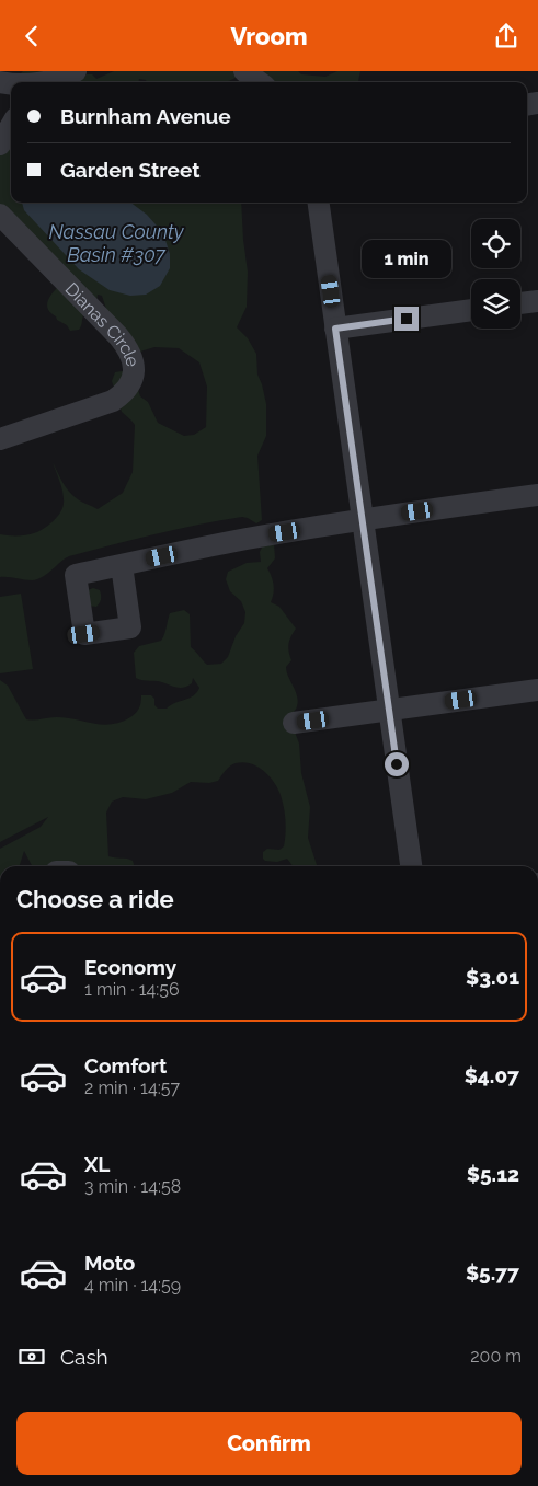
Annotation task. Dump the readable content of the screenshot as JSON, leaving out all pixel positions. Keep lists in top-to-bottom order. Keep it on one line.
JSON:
{"streets":{"street":["Dianas Circle"]},"water":["Nassau County Basin #307"],"page":{"header":"Vroom","banner":["Burnham Avenue","Garden Street"],"bubble":"1 min","heading":"Choose a ride","list":[{"name":"Economy","note":"1 min · 14:56","value":"$3.01"},{"name":"Comfort","note":"2 min · 14:57","value":"$4.07"},{"name":"XL","note":"3 min · 14:58","value":"$5.12"},{"name":"Moto","note":"4 min · 14:59","value":"$5.77"}],"pay":["Cash","200 m"],"buttons":"Confirm"}}
